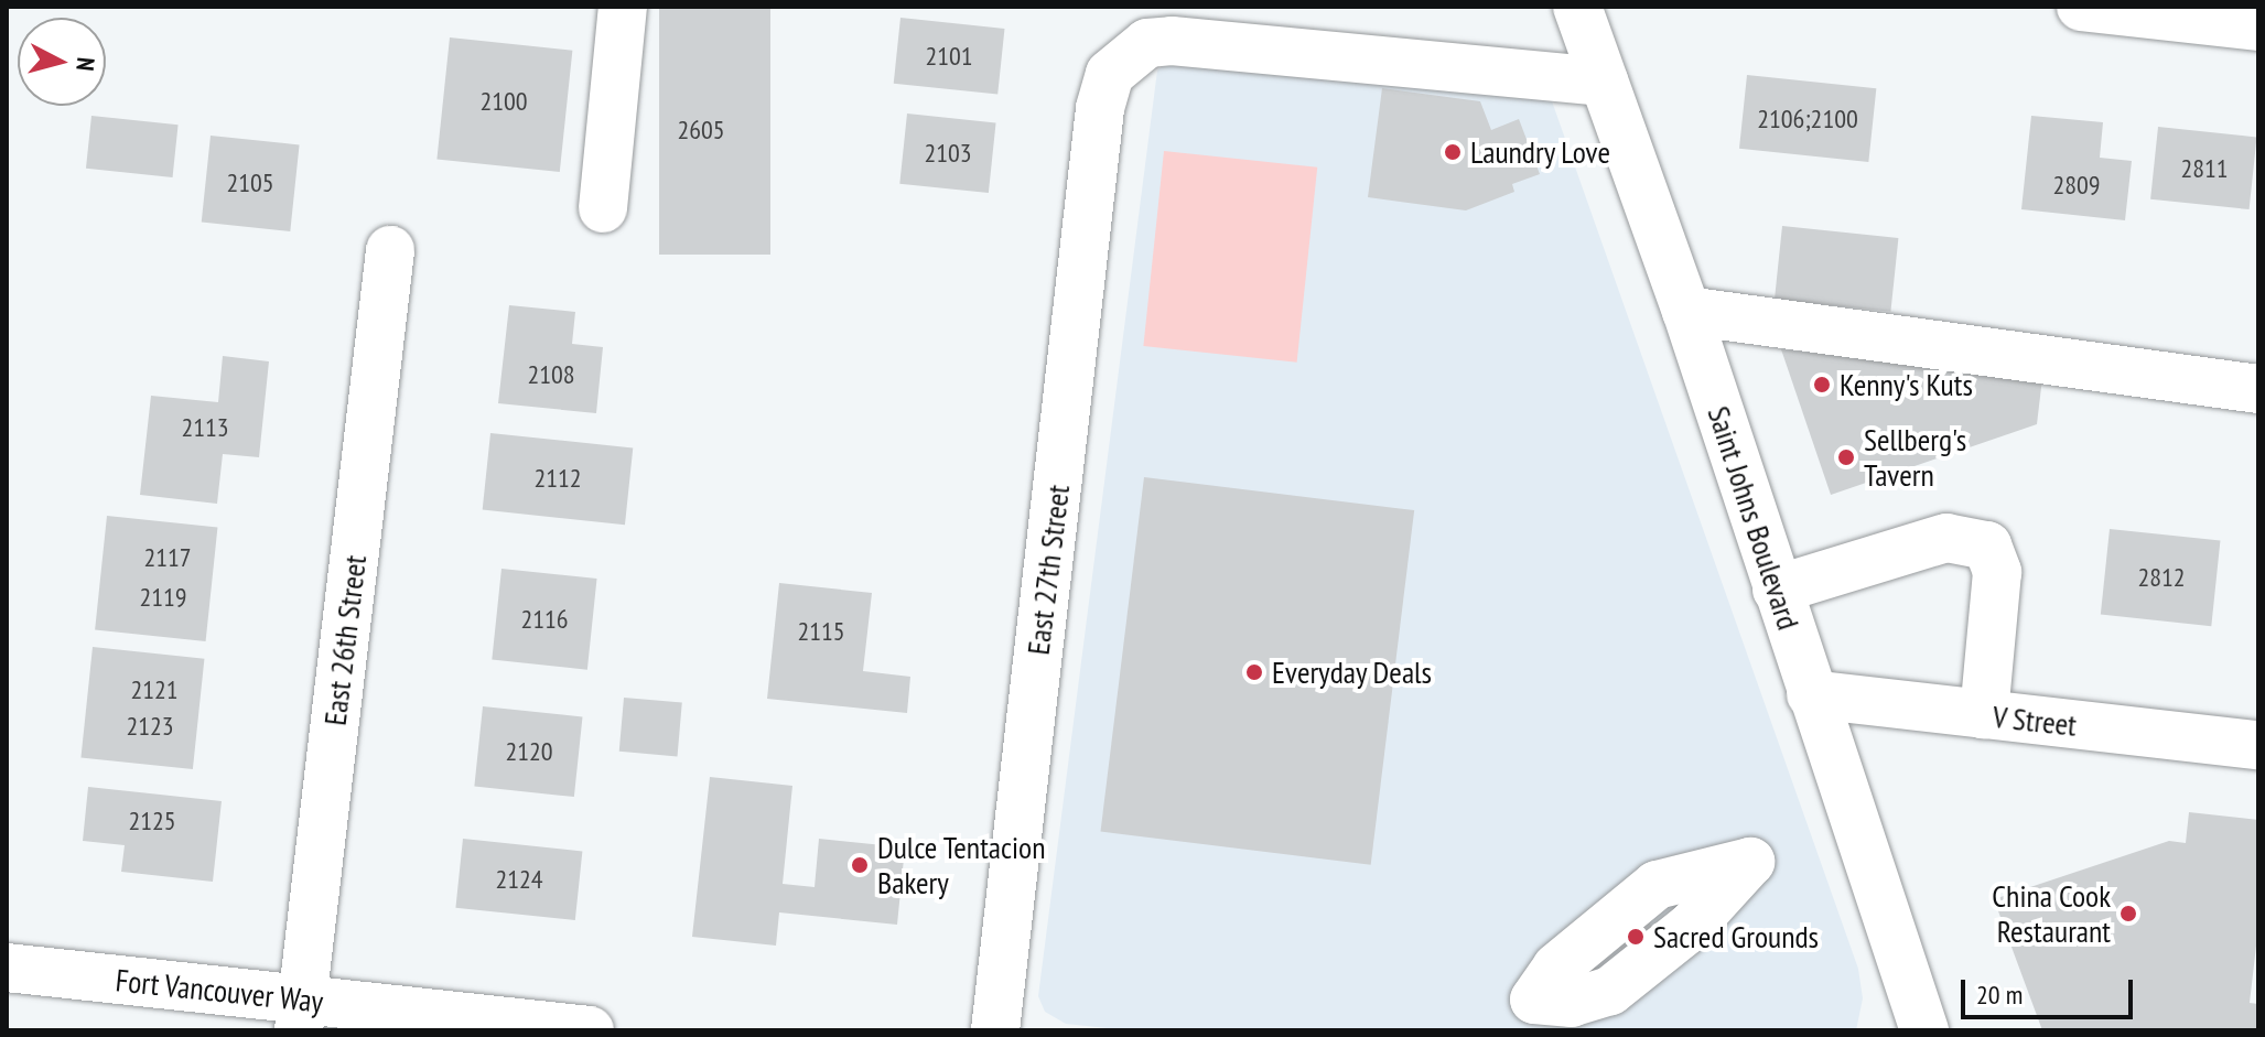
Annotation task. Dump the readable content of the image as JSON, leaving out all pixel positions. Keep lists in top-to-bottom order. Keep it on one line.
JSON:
{"streets":{"street":["Saint Johns Boulevard","East 27th Street","East 26th Street","V Street","Fort Vancouver Way"]},"crossings":[["Saint Johns Boulevard","East 27th Street"],["Saint Johns Boulevard","V Street"],["East 26th Street","Fort Vancouver Way"]],"places":["Laundry Love","Kenny's Kuts","Sellberg's Tavern","Everyday Deals","Dulce Tentacion Bakery","China Cook Restaurant","Sacred Grounds"],"house_numbers":["2101","2100","2106;2100","2605","2103","2811","2105","2809","2108","2113","2112","2117","2812","2119","2116","2115","2121","2123","2120","2125","2124"],"scale_bar":"20 m","north":"right"}
